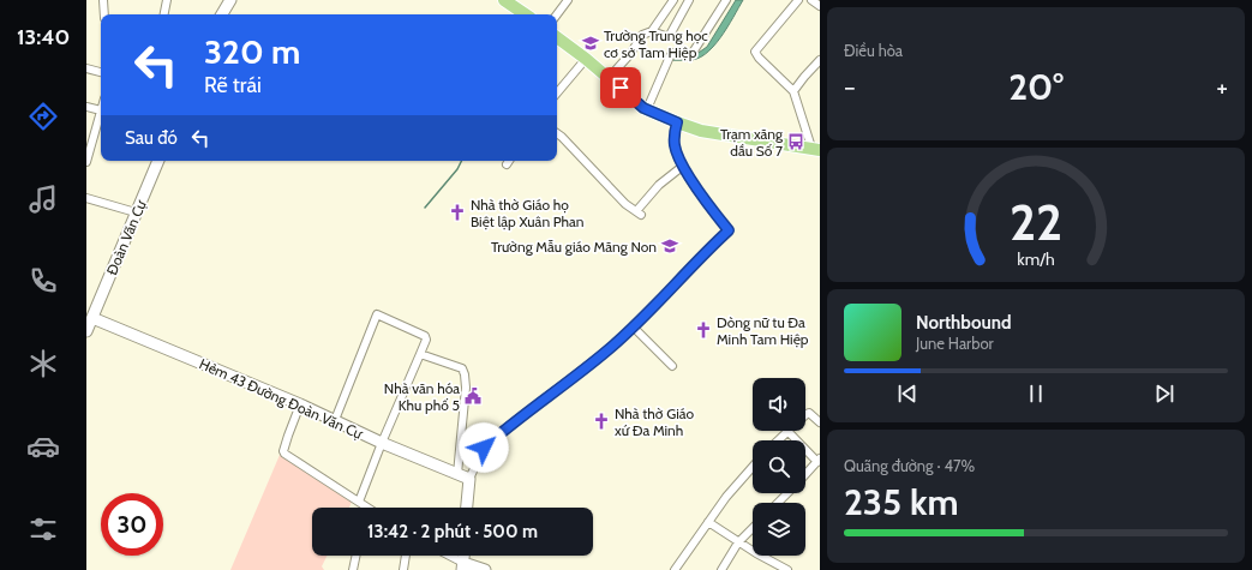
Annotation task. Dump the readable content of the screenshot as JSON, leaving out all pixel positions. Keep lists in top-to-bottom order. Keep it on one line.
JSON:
{"streets":{"street":["Đoàn Văn Cự","Hẻm 43 Đường Đoàn Văn Cự"]},"crossings":[["Đoàn Văn Cự","Hẻm 43 Đường Đoàn Văn Cự"]],"places":{"school or university":["Trường Trung học cơ sở Tam Hiệp","Trường Mẫu giáo Măng Non"],"bus stop":["Trạm xăng dầu Số 7"],"church":["Nhà thờ Giáo họ Biệt lập Xuân Phan","Dòng nữ tu Đa Minh Tam Hiệp","Nhà thờ Giáo xứ Đa Minh"],"public building":["Nhà văn hóa Khu phố 5"]},"page":{"tabs":"13:40","tile":["Điều hòa",["Quãng đường · 47%","235 km"]],"turn":["320 m","Rẽ trái"],"heat":["−","20°","+"],"then":"Sau đó","song":["Northbound","June Harbor"],"limit":"30","trip":"13:42 · 2 phút · 500 m","gauge":["22","km/h"]}}
